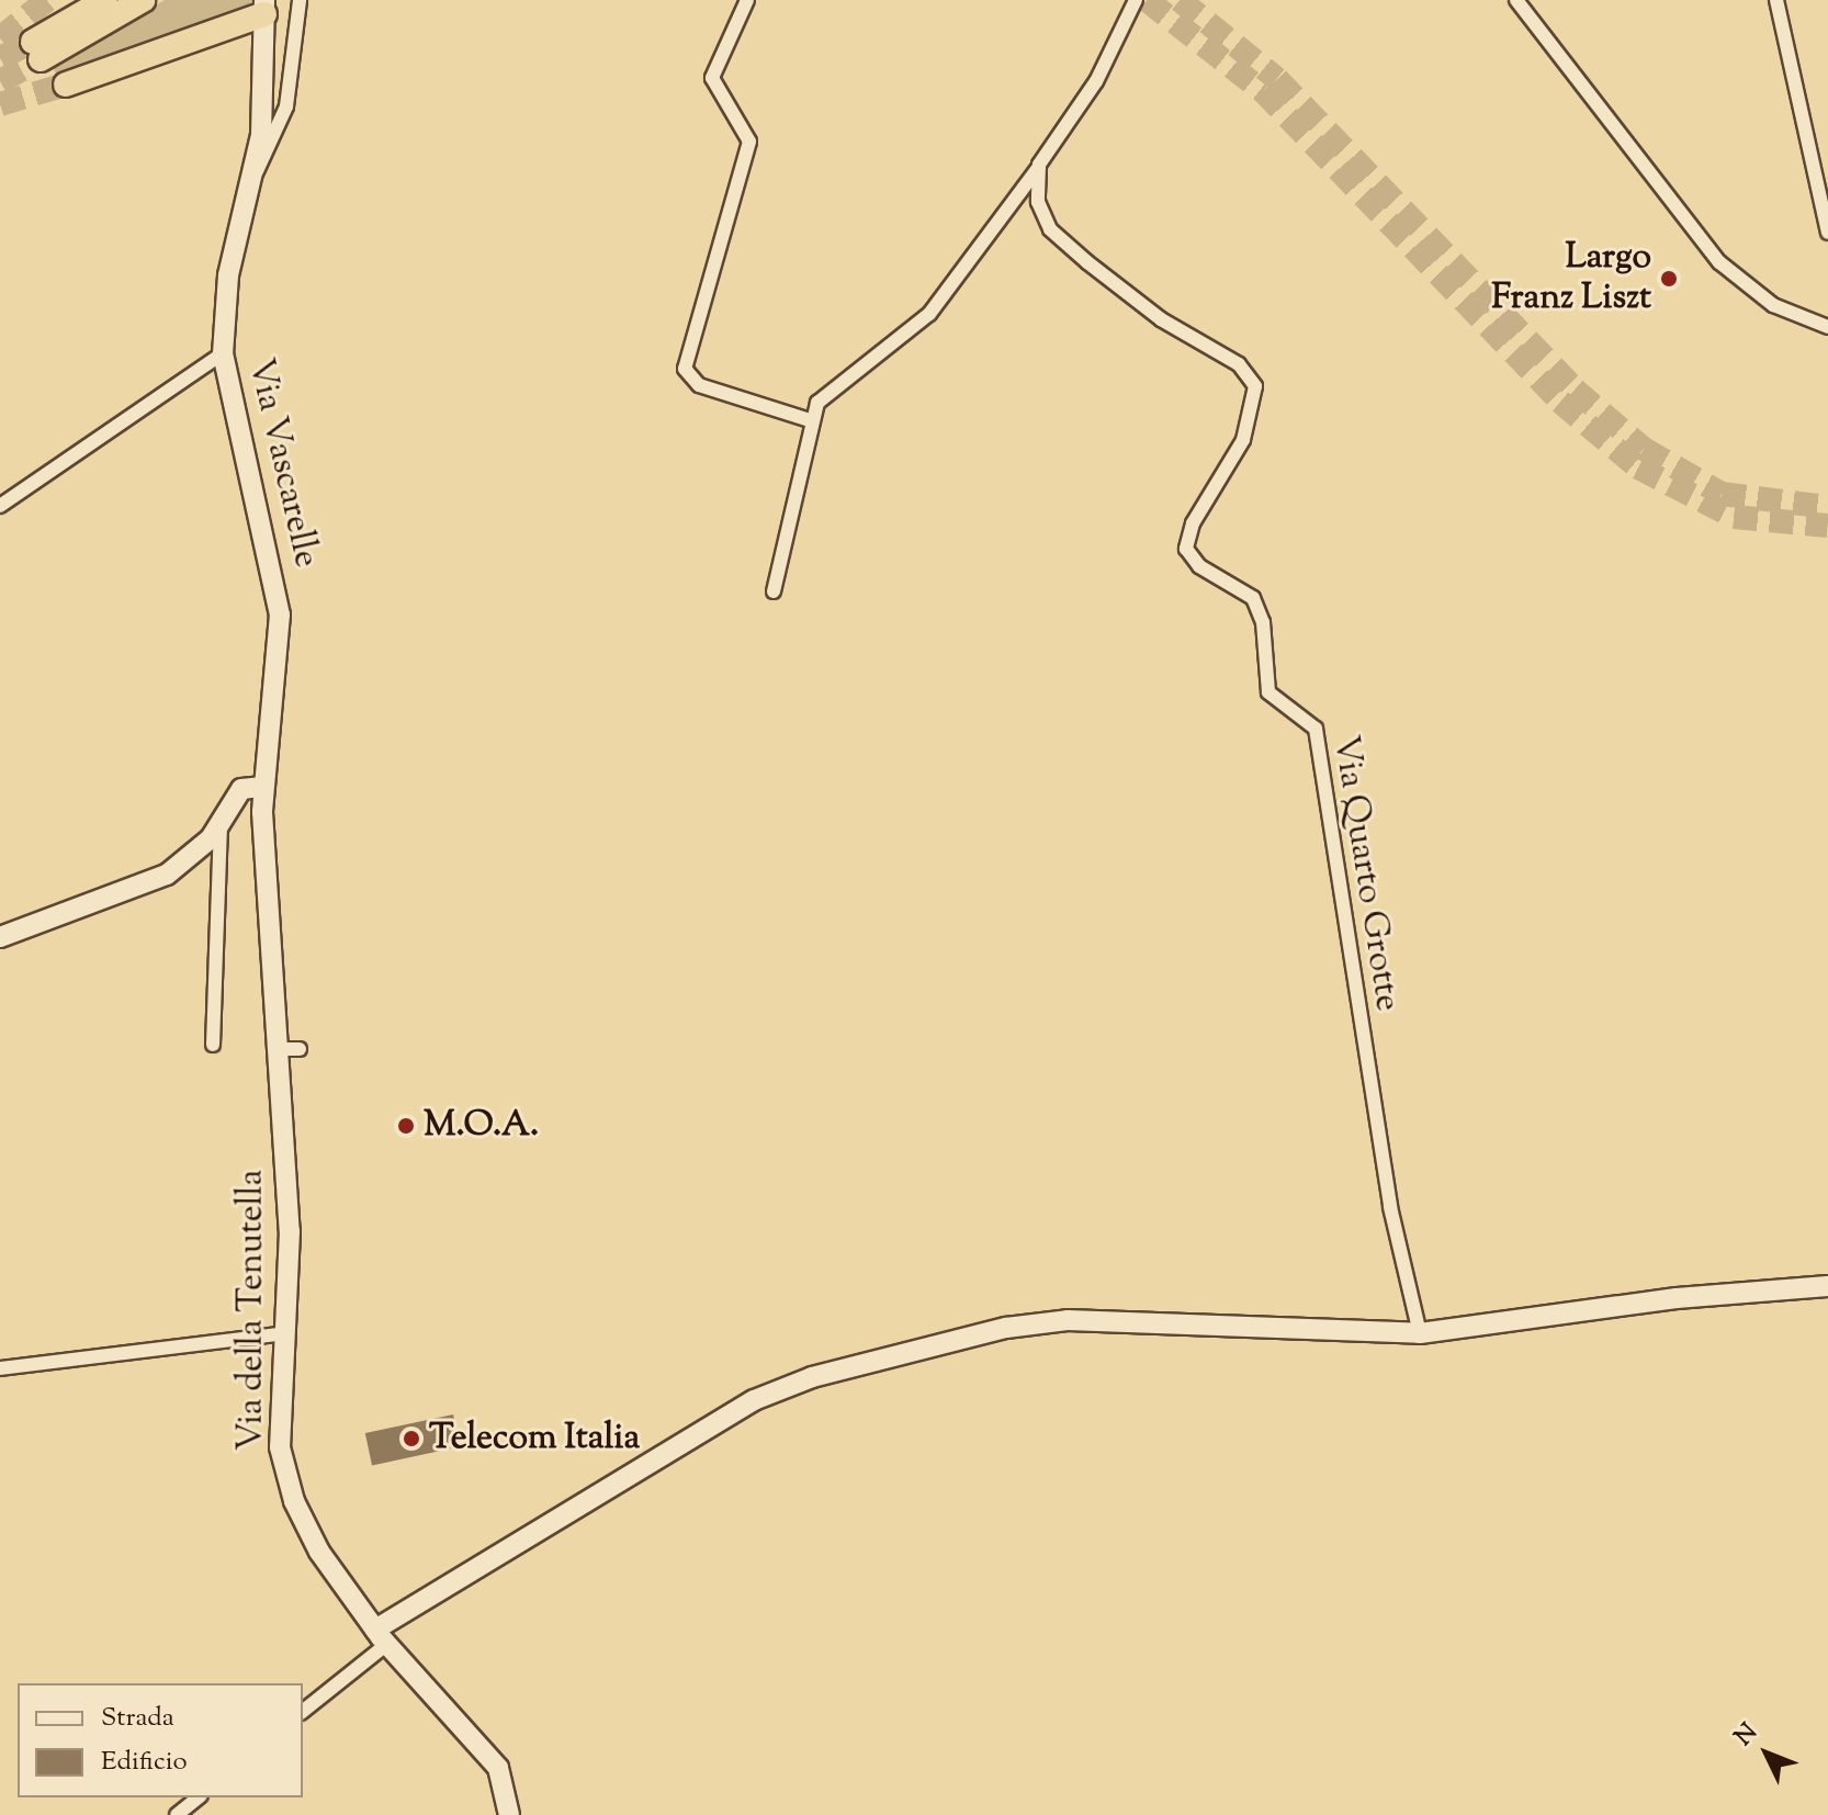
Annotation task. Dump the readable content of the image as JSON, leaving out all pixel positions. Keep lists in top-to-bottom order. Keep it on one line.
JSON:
{"streets":{"street":["Via Vascarelle","Via Quarto Grotte","Via della Tenutella"]},"crossings":[["Via Vascarelle","Via della Tenutella"]],"places":["Largo Franz Liszt","M.O.A.","Telecom Italia"],"legend":["Strada","Edificio"],"north":"top left"}
